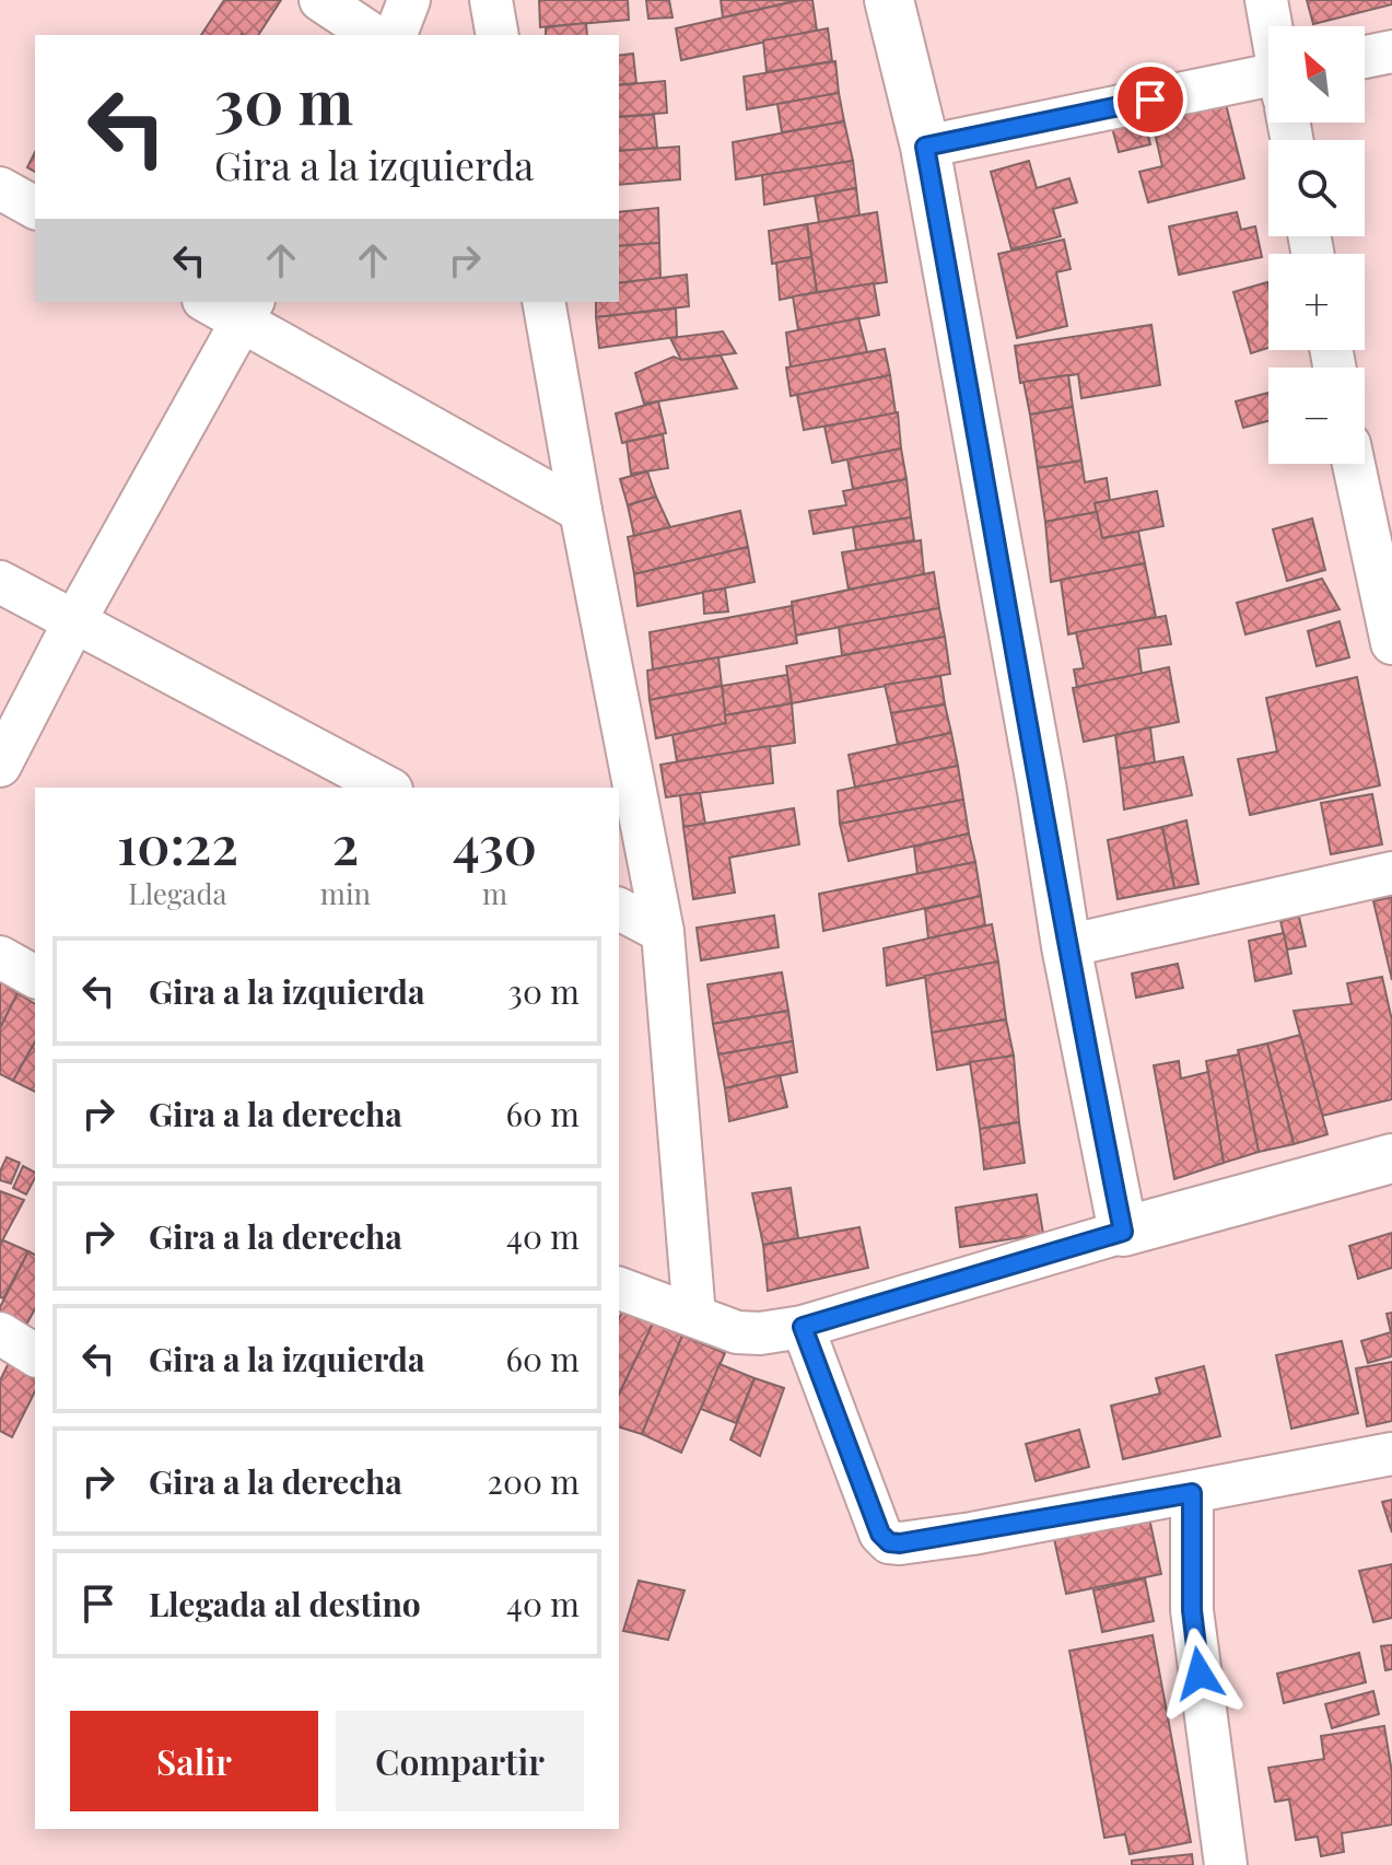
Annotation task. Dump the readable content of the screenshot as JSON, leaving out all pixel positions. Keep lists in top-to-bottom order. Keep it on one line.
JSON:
{"north":"top left","page":{"map_buttons":["+","−"],"turn":["30 m","Gira a la izquierda"],"eta":["10:22","Llegada","2","min","430","m"],"list":[{"name":"Gira a la izquierda","value":"30 m"},{"name":"Gira a la derecha","value":"60 m"},{"name":"Gira a la derecha","value":"40 m"},{"name":"Gira a la izquierda","value":"60 m"},{"name":"Gira a la derecha","value":"200 m"},{"name":"Llegada al destino","value":"40 m"}],"buttons":["Salir","Compartir"]}}
